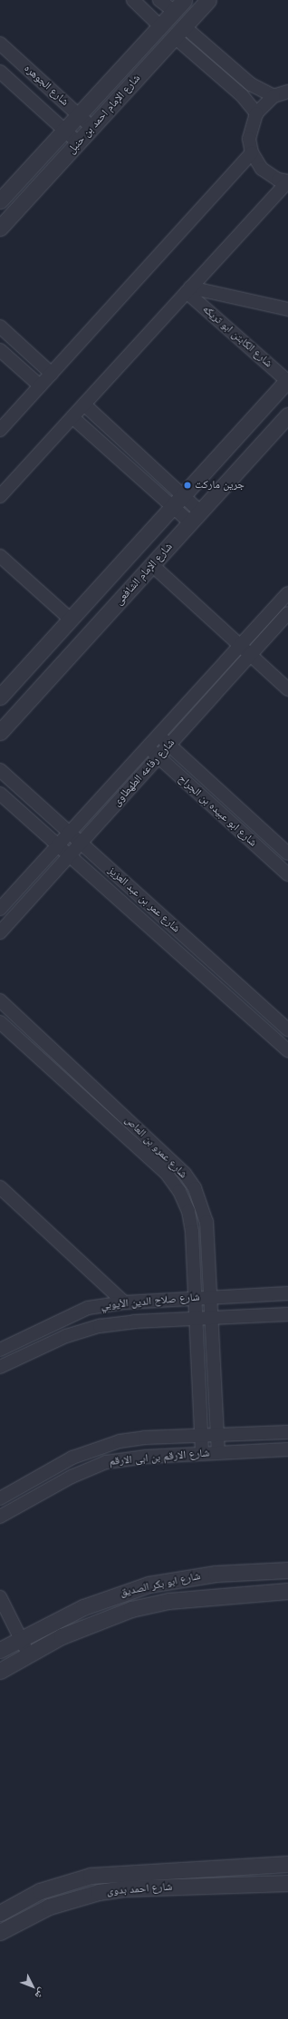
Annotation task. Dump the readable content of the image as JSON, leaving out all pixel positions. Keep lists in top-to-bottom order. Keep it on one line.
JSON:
{"streets":{"street":["شارع الجوهره","شارع الإمام احمد بن حنبل","شارع الكابتن ابو تريكه","شارع الإمام الشافعى","شارع رفاعه الطهطاوى","شارع ابو عبيده بن الجراح","شارع عمر بن عبد العزيز","شارع عمرو بن العاص","شارع صلاح الدين الأيوبي","شارع الارقم بن ابى الارقم","شارع ابو بكر الصديق","شارع احمد بدوى"]},"crossings":[["شارع الجوهره","شارع الإمام احمد بن حنبل"],["شارع رفاعه الطهطاوى","شارع ابو عبيده بن الجراح"],["شارع رفاعه الطهطاوى","شارع عمر بن عبد العزيز"],["شارع عمرو بن العاص","شارع صلاح الدين الأيوبي"],["شارع عمرو بن العاص","شارع الارقم بن ابى الارقم"]],"places":["جرين ماركت"],"north":"bottom right"}
